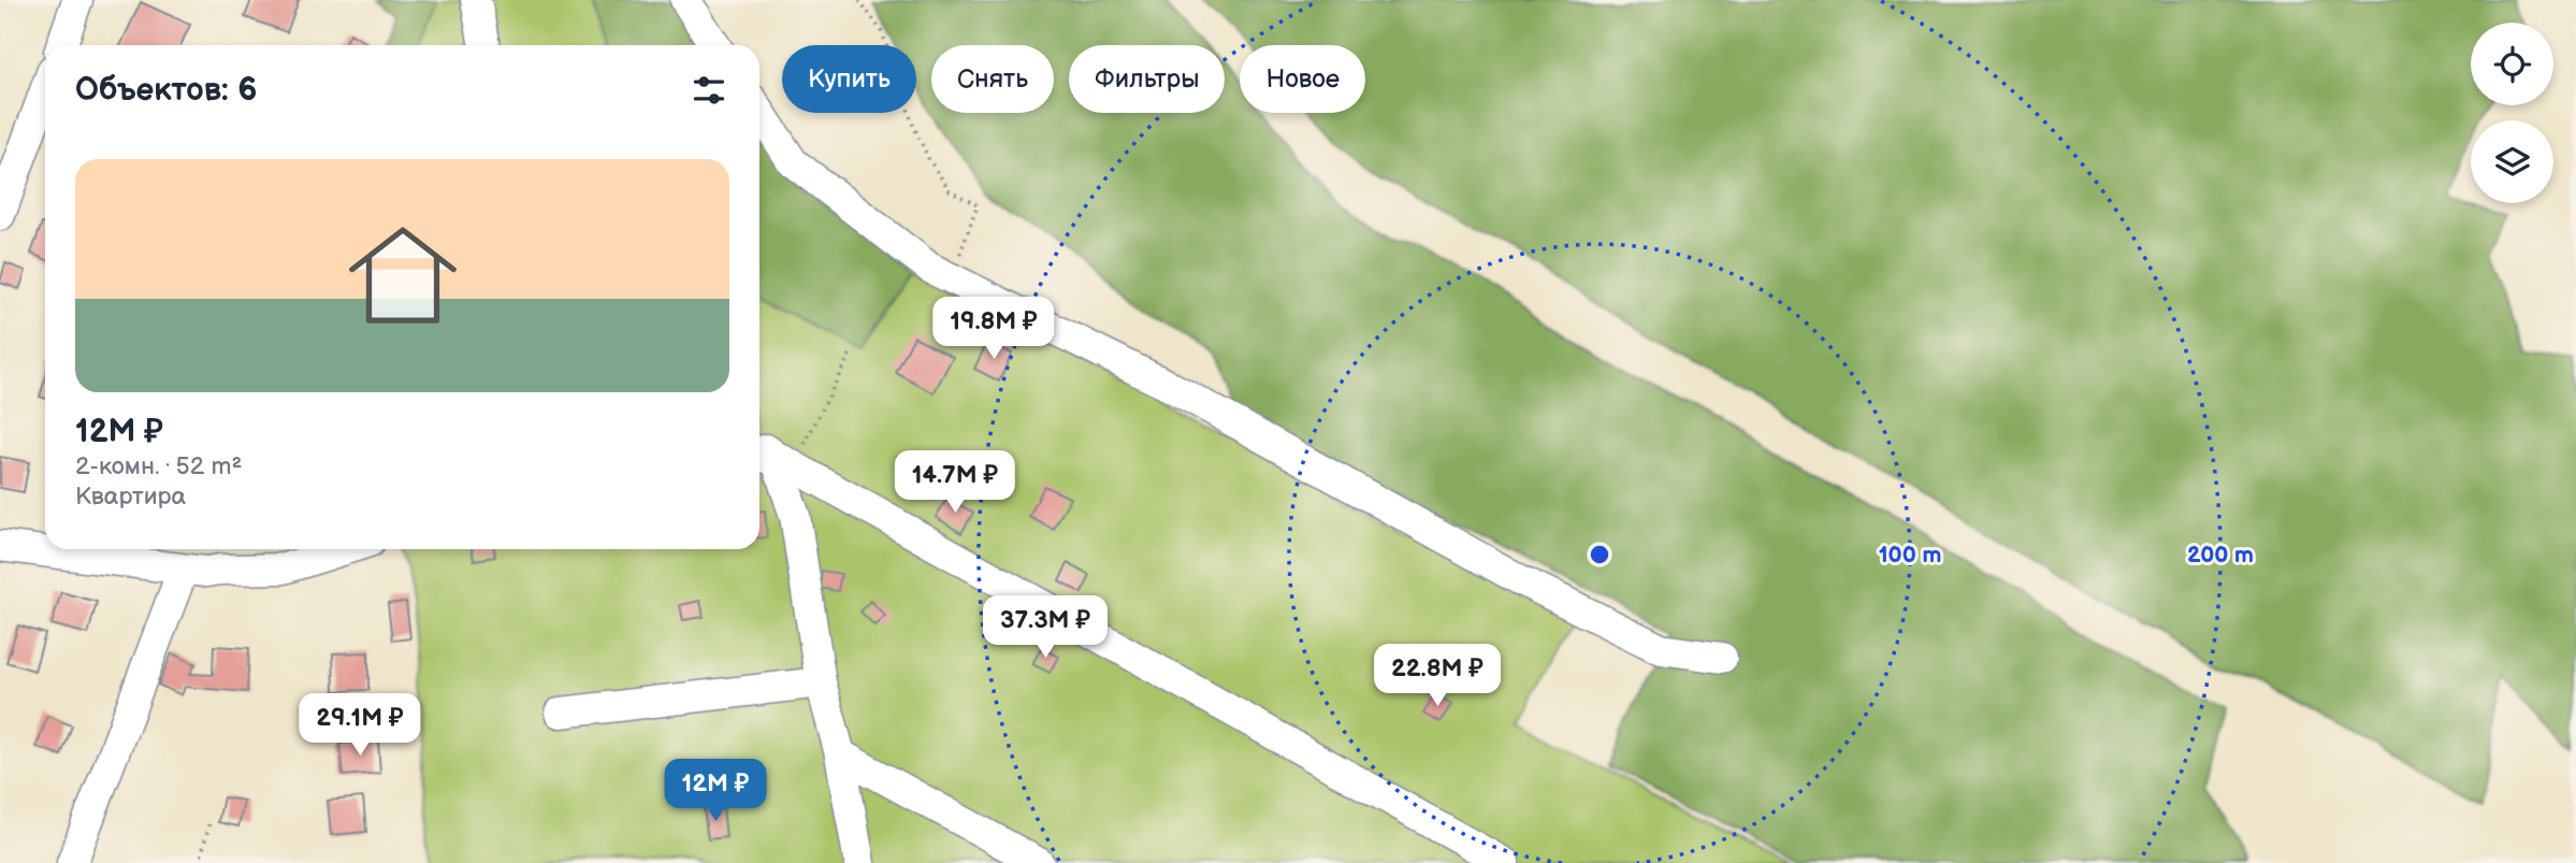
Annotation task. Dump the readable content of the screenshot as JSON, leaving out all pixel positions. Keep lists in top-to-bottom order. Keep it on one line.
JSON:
{"page":{"chip":["Купить","Снять","Фильтры","Новое"],"heading":"Объектов: 6","list":[{"name":"12M ₽","note":"2-комн. · 52 m² · Квартира"}],"price":["19.8M ₽","14.7M ₽","37.3M ₽","22.8M ₽","29.1M ₽","12M ₽"]},"rings":["100 m","200 m"]}
